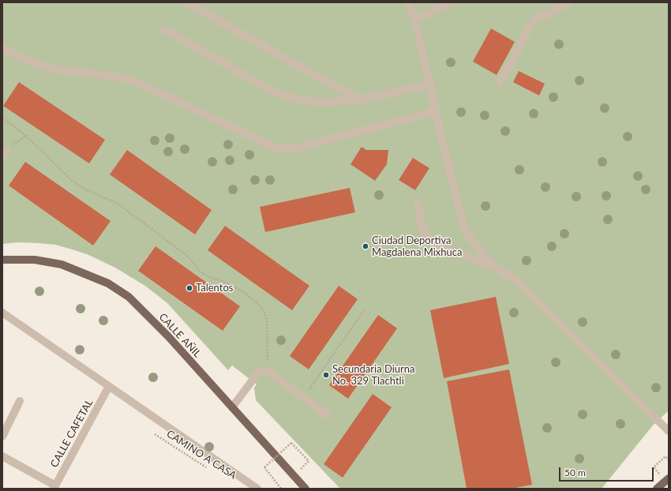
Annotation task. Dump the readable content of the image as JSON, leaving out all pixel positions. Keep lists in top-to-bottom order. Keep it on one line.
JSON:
{"streets":{"main road":["CALLE AÑIL"],"street":["CALLE CAFETAL"],"path":["CAMINO A CASA"]},"places":["Ciudad Deportiva Magdalena Mixhuca","Talentos","Secundaria Diurna No. 329 Tlachtli"],"scale_bar":"50 m"}
